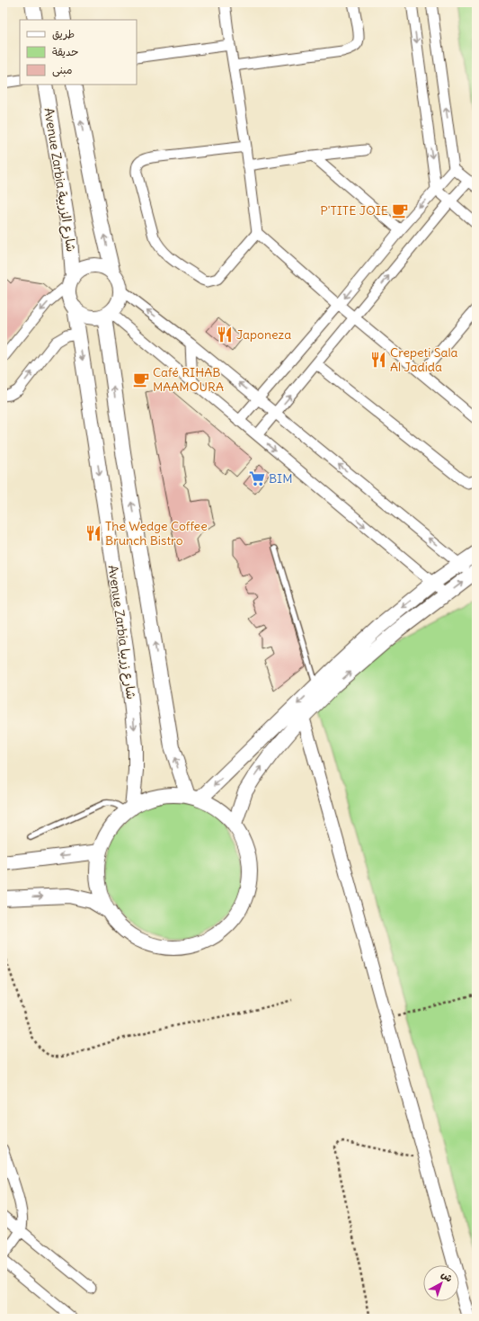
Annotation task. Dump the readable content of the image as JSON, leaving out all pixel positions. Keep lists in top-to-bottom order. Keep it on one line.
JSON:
{"streets":{"main road":["Avenue Zarbia شارع الزربية","Avenue Zarbia شارع زربيا"]},"crossings":[["Avenue Zarbia شارع الزربية","Avenue Zarbia شارع زربيا"]],"places":{"cafe":["P'TITE JOIE","Café RIHAB MAAMOURA"],"restaurant":["Japoneza","Crepeti Sala Al Jadida","The Wedge Coffee Brunch Bistro"],"supermarket":["BIM"]},"legend":["طريق","حديقة","مبنى"],"north":"top right"}
